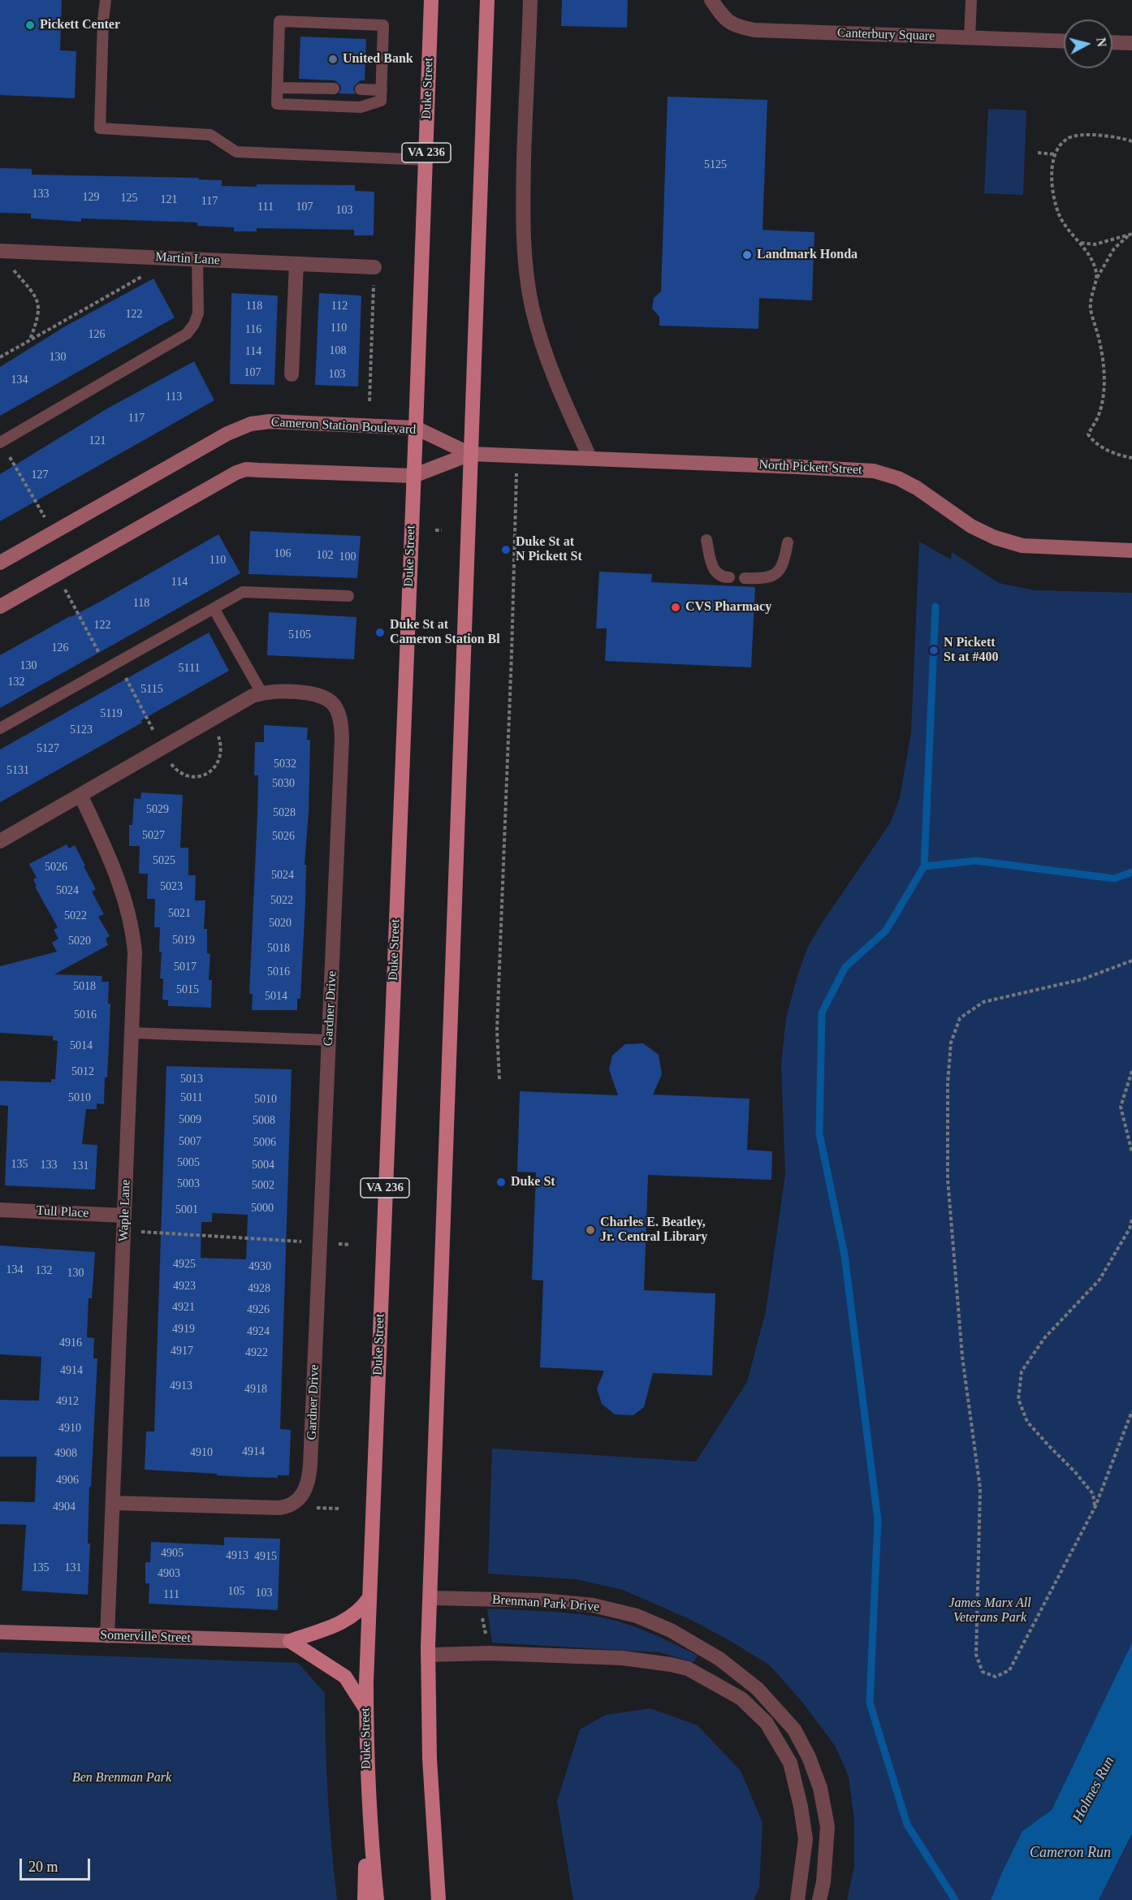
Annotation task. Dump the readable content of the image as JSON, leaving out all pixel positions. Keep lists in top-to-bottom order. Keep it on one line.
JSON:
{"streets":{"main road":["Duke Street","VA 236"],"street":["Canterbury Square","Martin Lane","Cameron Station Boulevard","North Pickett Street","Gardner Drive","Waple Lane","Tull Place","Brenman Park Drive","Somerville Street"]},"crossings":[["Duke Street","Cameron Station Boulevard"],["Cameron Station Boulevard","North Pickett Street"],["Gardner Drive","Waple Lane"],["Waple Lane","Tull Place"],["Waple Lane","Somerville Street"]],"water":["Holmes Run","Cameron Run"],"parks":["James Marx All Veterans Park","Ben Brenman Park"],"places":["Pickett Center","United Bank","Landmark Honda","Duke St at N Pickett St","CVS Pharmacy","Duke St at Cameron Station Bl","N Pickett St at #400","Duke St","Charles E. Beatley, Jr. Central Library"],"house_numbers":["5125","133","129","125","121","117","111","107","103","118","112","122","110","116","126","108","114","130","107","103","134","113","117","121","127","106","102","100","110","114","118","122","5105","126","130","5111","132","5115","5119","5123","5127","5032","5131","5030","5029","5028","5027","5026","5025","5026","5024","5023","5024","5022","5021","5022","5020","5019","5020","5018","5017","5016","5018","5015","5014","5016","5014","5012","5013","5010","5011","5010","5009","5008","5007","5006","5005","135","133","5004","131","5003","5002","5000","5001","4925","4930","134","132","130","4923","4928","4921","4926","4919","4924","4916","4917","4922","4914","4913","4918","4912","4910","4914","4910","4908","4906","4904","4905","4913","4915","135","131","4903","105","103","111"],"scale_bar":"20 m","north":"right"}
